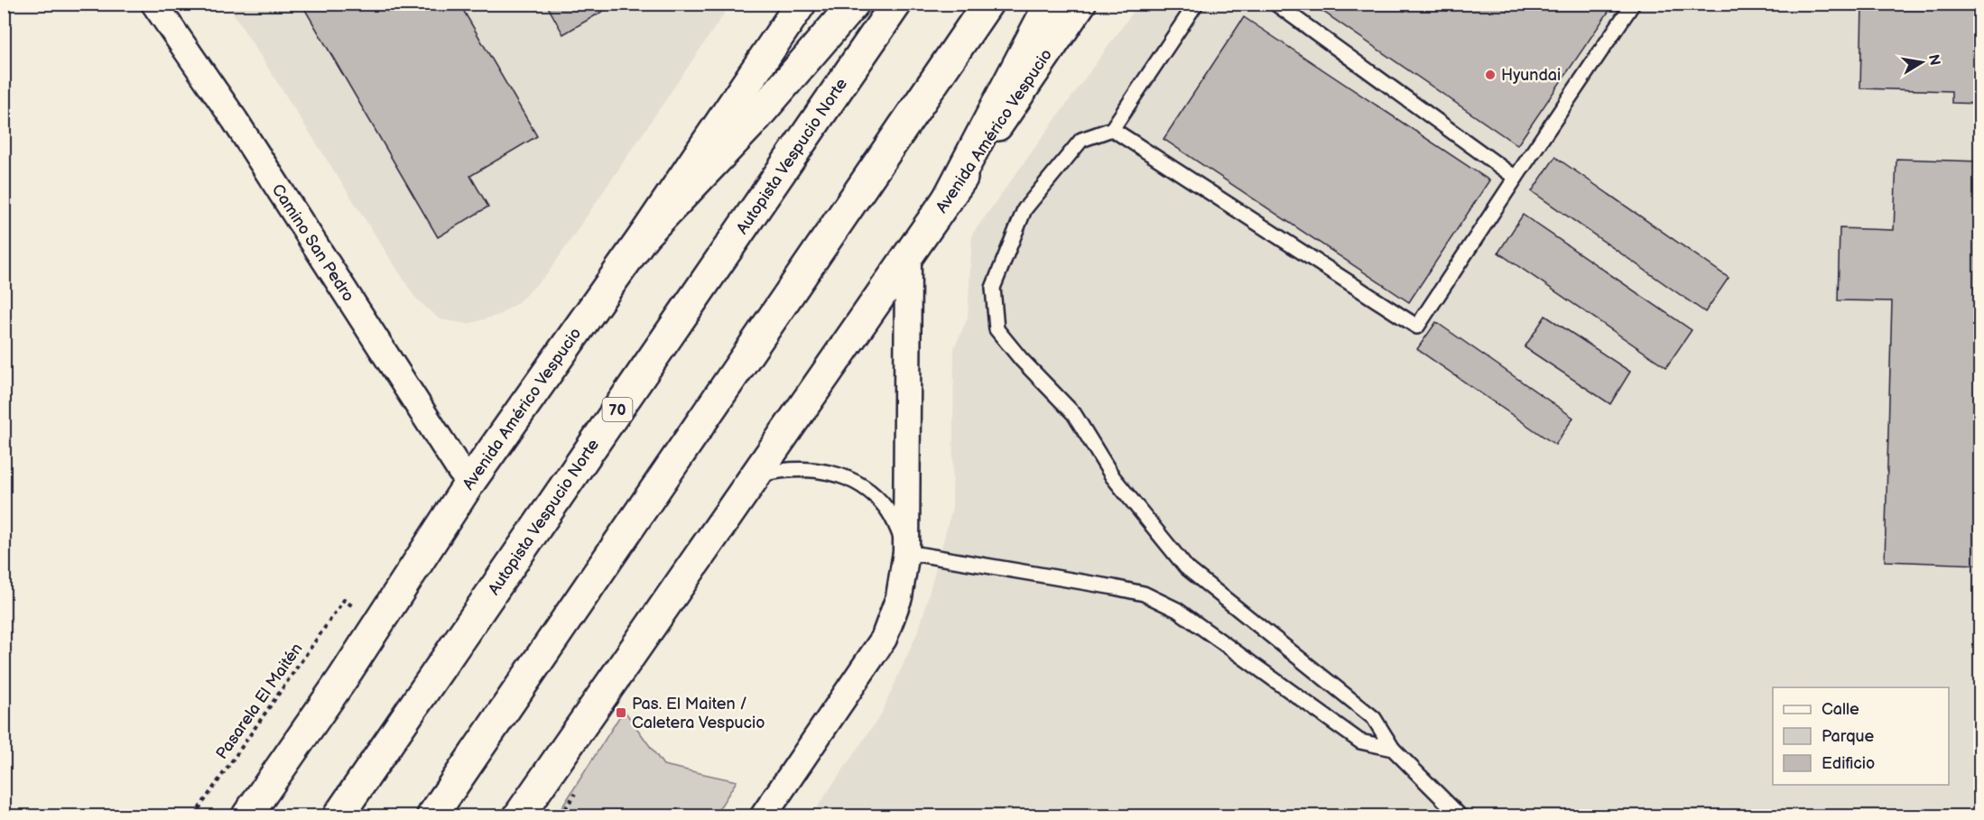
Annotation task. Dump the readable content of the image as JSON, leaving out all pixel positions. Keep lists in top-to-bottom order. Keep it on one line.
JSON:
{"streets":{"main road":["Avenida Américo Vespucio","Autopista Vespucio Norte","70"],"street":["Camino San Pedro"],"path":["Pasarela El Maitén"]},"crossings":[["Avenida Américo Vespucio","Camino San Pedro"]],"places":{"other":["Hyundai"],"transit":["Pas. El Maiten / Caletera Vespucio"]},"legend":["Calle","Parque","Edificio"],"north":"right"}
